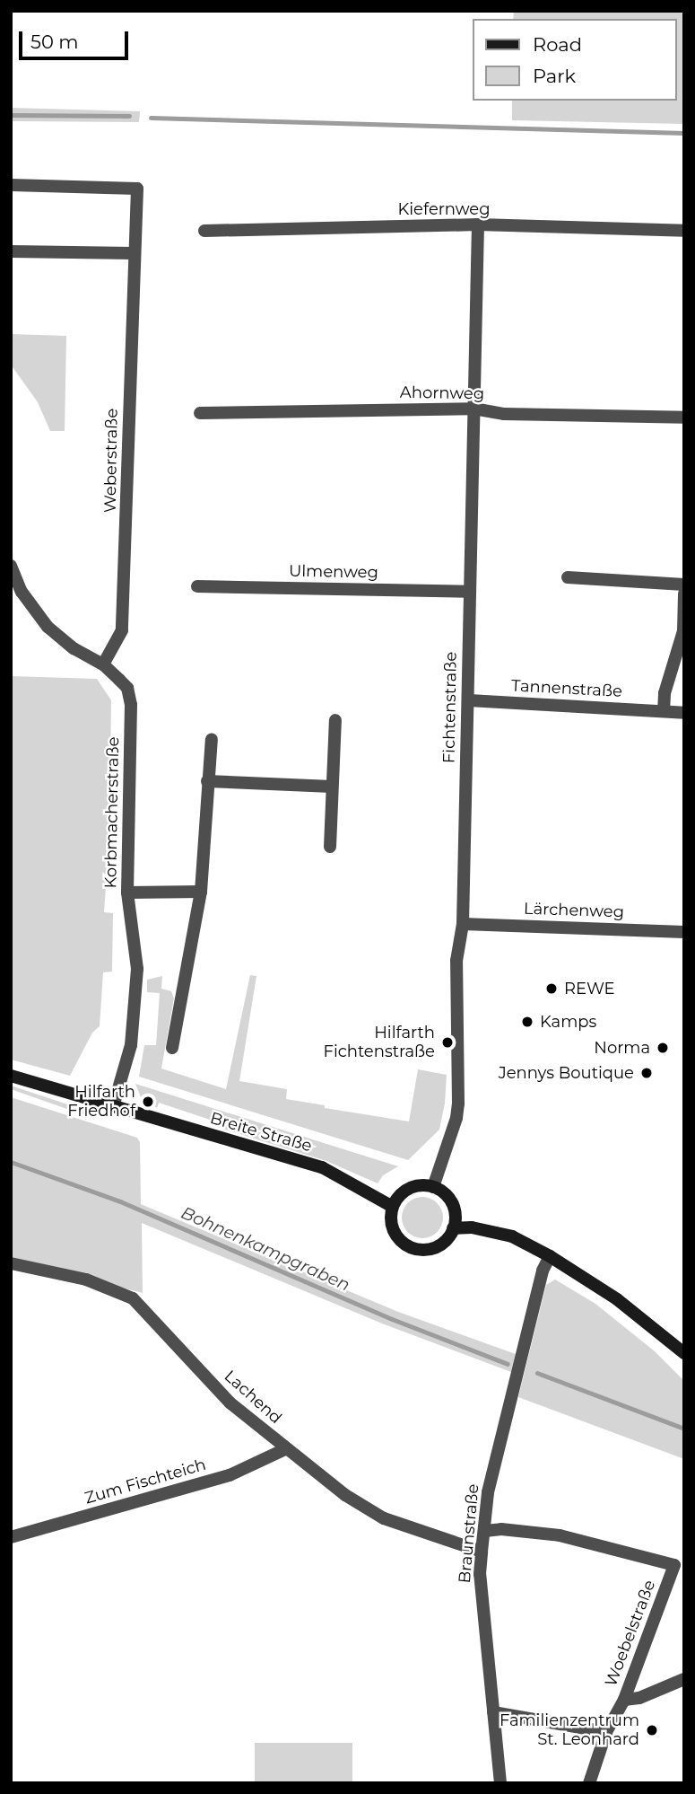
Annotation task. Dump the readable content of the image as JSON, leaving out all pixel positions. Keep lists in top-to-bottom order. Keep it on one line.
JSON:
{"streets":{"main road":["Breite Straße"],"street":["Kiefernweg","Ahornweg","Weberstraße","Ulmenweg","Tannenstraße","Fichtenstraße","Korbmacherstraße","Lärchenweg","Lachend","Zum Fischteich","Braunstraße","Woebelstraße"]},"crossings":[["Kiefernweg","Fichtenstraße"],["Ahornweg","Fichtenstraße"],["Weberstraße","Korbmacherstraße"],["Ulmenweg","Fichtenstraße"],["Tannenstraße","Fichtenstraße"],["Fichtenstraße","Lärchenweg"],["Fichtenstraße","Breite Straße"],["Korbmacherstraße","Breite Straße"],["Lachend","Zum Fischteich"],["Lachend","Braunstraße"],["Braunstraße","Woebelstraße"]],"water":["Bohnenkampgraben"],"places":["REWE","Kamps","Hilfarth Fichtenstraße","Norma","Jennys Boutique","Hilfarth Friedhof","Familienzentrum St. Leonhard"],"legend":["Road","Park"],"scale_bar":"50 m"}
